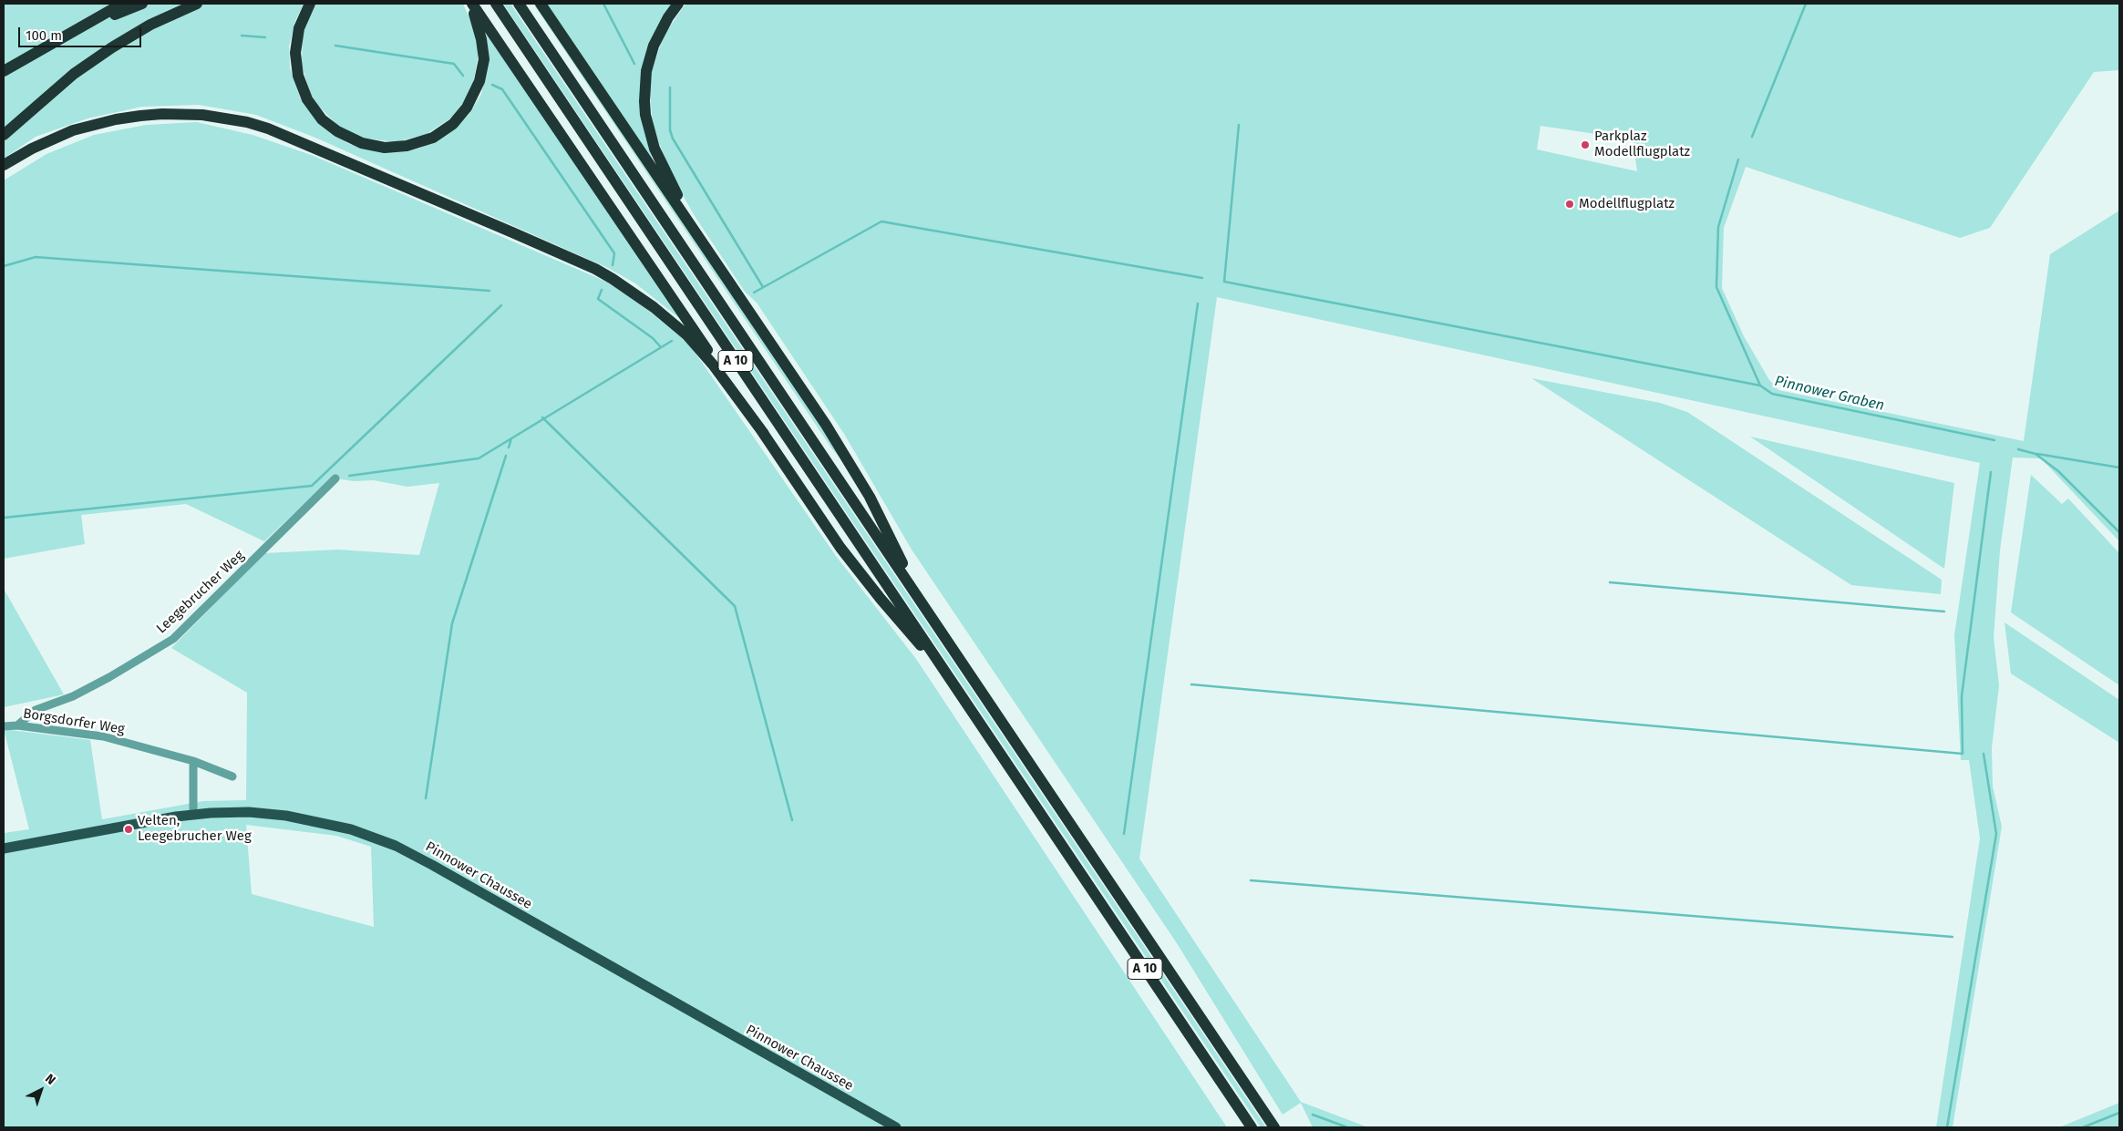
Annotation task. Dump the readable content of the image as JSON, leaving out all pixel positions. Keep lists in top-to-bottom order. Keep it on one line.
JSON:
{"streets":{"highway":["A 10"],"main road":["Pinnower Chaussee"],"street":["Leegebrucher Weg","Borgsdorfer Weg"]},"crossings":[["Leegebrucher Weg","Borgsdorfer Weg"]],"water":["Pinnower Graben"],"places":["Parkplaz Modellflugplatz","Modellflugplatz","Velten, Leegebrucher Weg"],"scale_bar":"100 m","north":"top right"}
